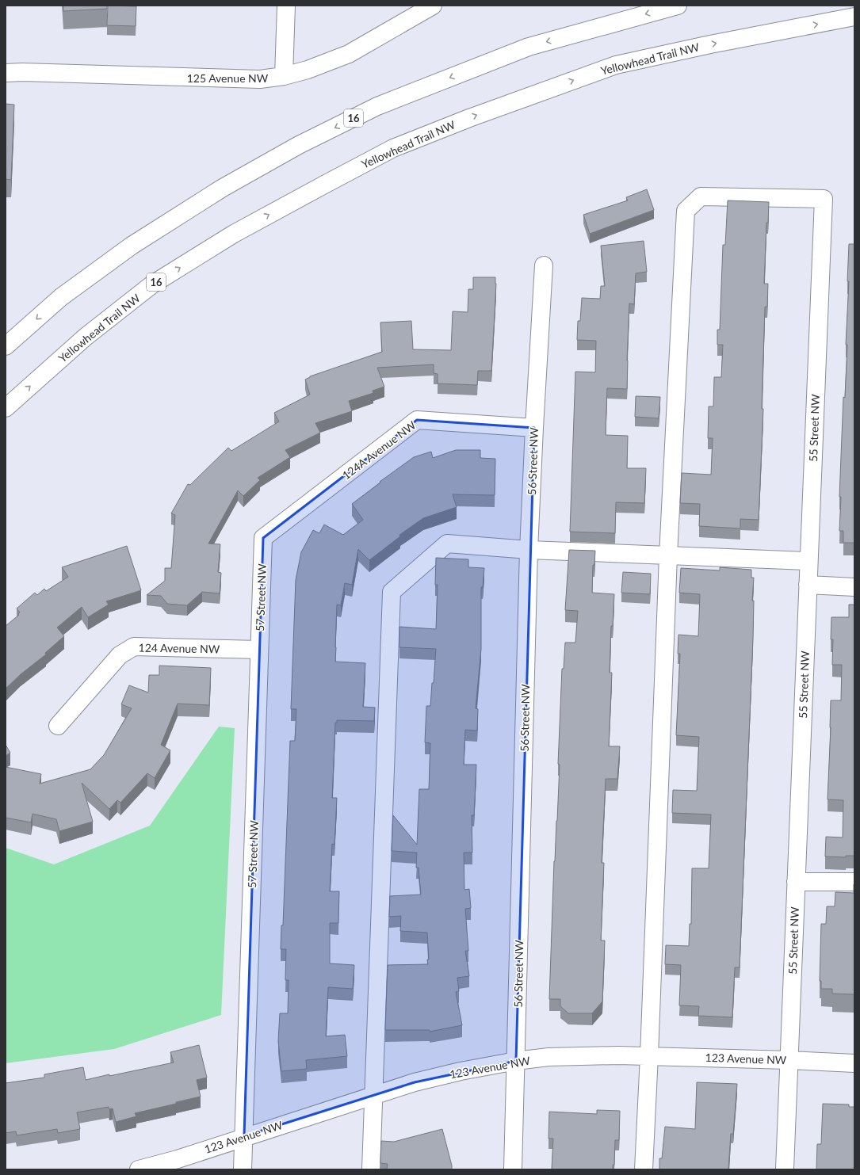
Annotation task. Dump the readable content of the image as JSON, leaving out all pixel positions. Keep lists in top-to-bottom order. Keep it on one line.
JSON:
{"streets":{"main road":["Yellowhead Trail NW","125 Avenue NW","16","55 Street NW","124A Avenue NW","56 Street NW","57 Street NW","124 Avenue NW","123 Avenue NW"]},"crossings":[["55 Street NW","123 Avenue NW"],["124A Avenue NW","56 Street NW"],["124A Avenue NW","57 Street NW"],["56 Street NW","123 Avenue NW"],["57 Street NW","124 Avenue NW"],["57 Street NW","123 Avenue NW"]]}
